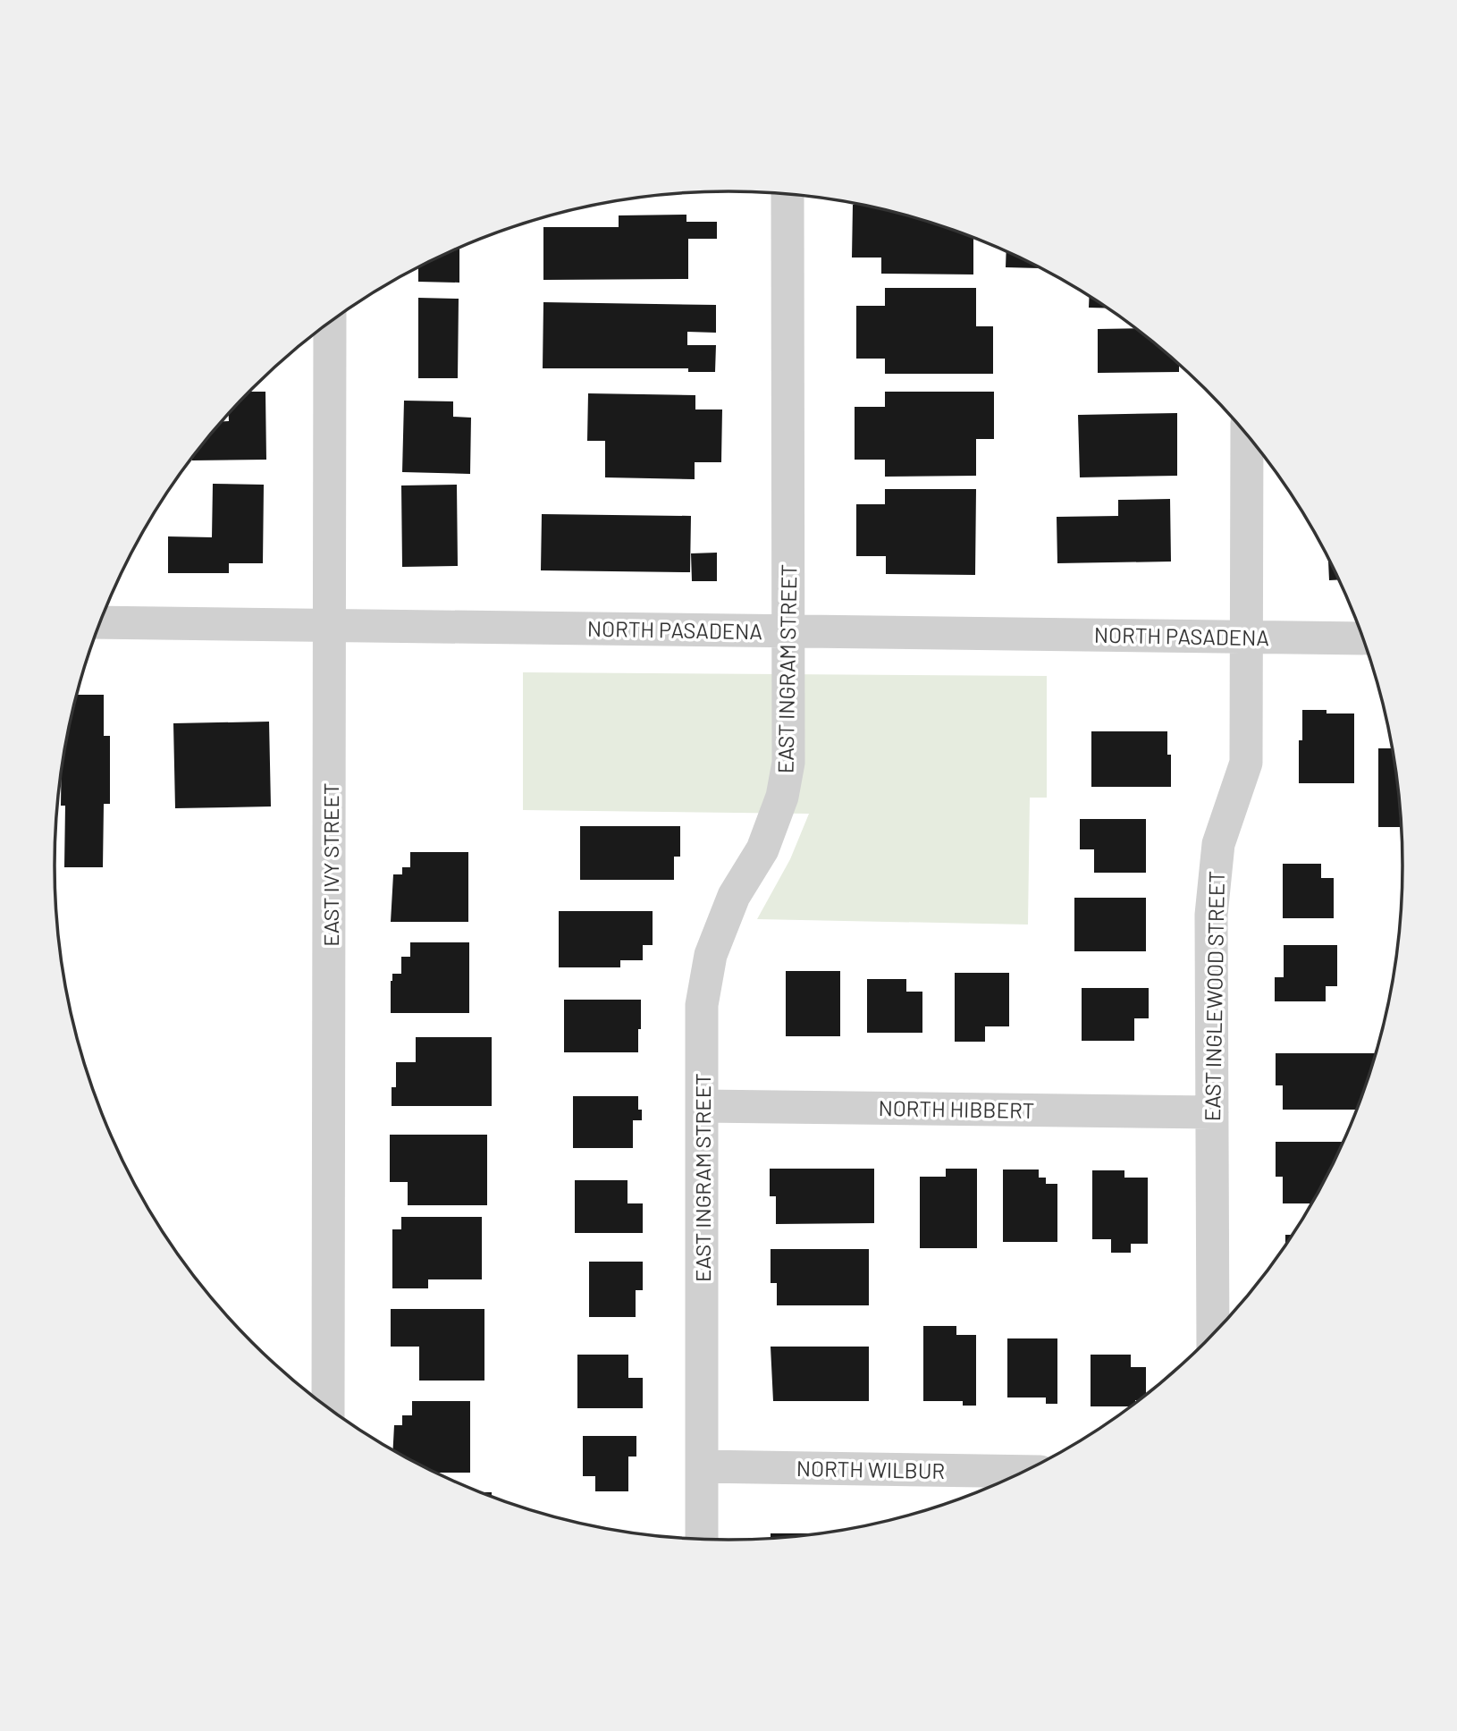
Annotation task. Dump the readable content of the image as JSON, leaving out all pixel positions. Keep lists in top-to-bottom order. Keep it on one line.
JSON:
{"streets":{"street":["NORTH PASADENA","EAST INGRAM STREET","EAST IVY STREET","EAST INGLEWOOD STREET","NORTH HIBBERT","NORTH WILBUR"]},"crossings":[["NORTH PASADENA","EAST INGRAM STREET"],["NORTH PASADENA","EAST IVY STREET"],["NORTH PASADENA","EAST INGLEWOOD STREET"],["EAST INGRAM STREET","NORTH HIBBERT"],["EAST INGRAM STREET","NORTH WILBUR"],["EAST INGLEWOOD STREET","NORTH HIBBERT"]]}
